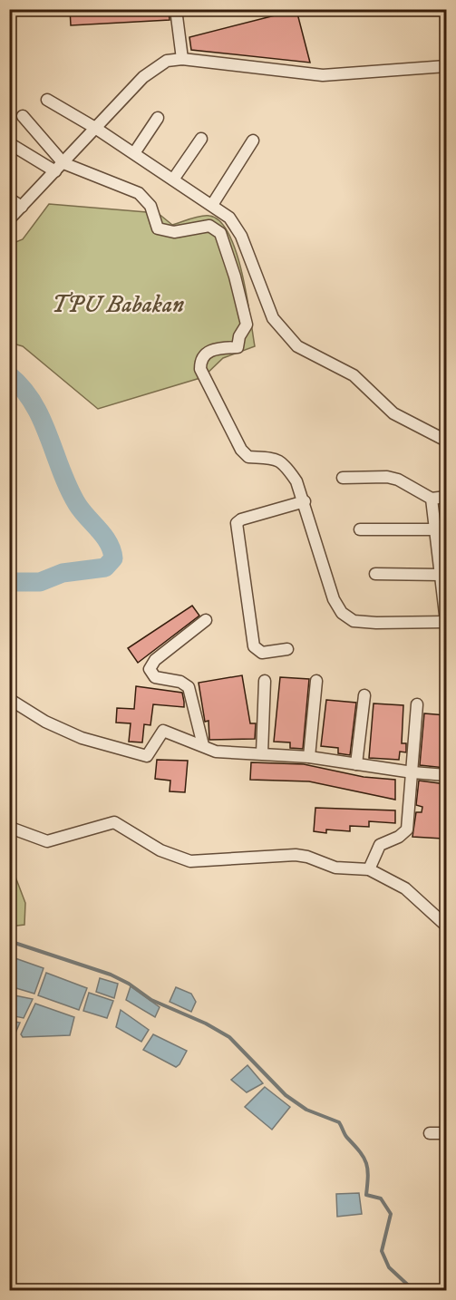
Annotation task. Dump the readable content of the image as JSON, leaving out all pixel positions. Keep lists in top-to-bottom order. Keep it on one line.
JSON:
{"parks":["TPU Babakan"]}
